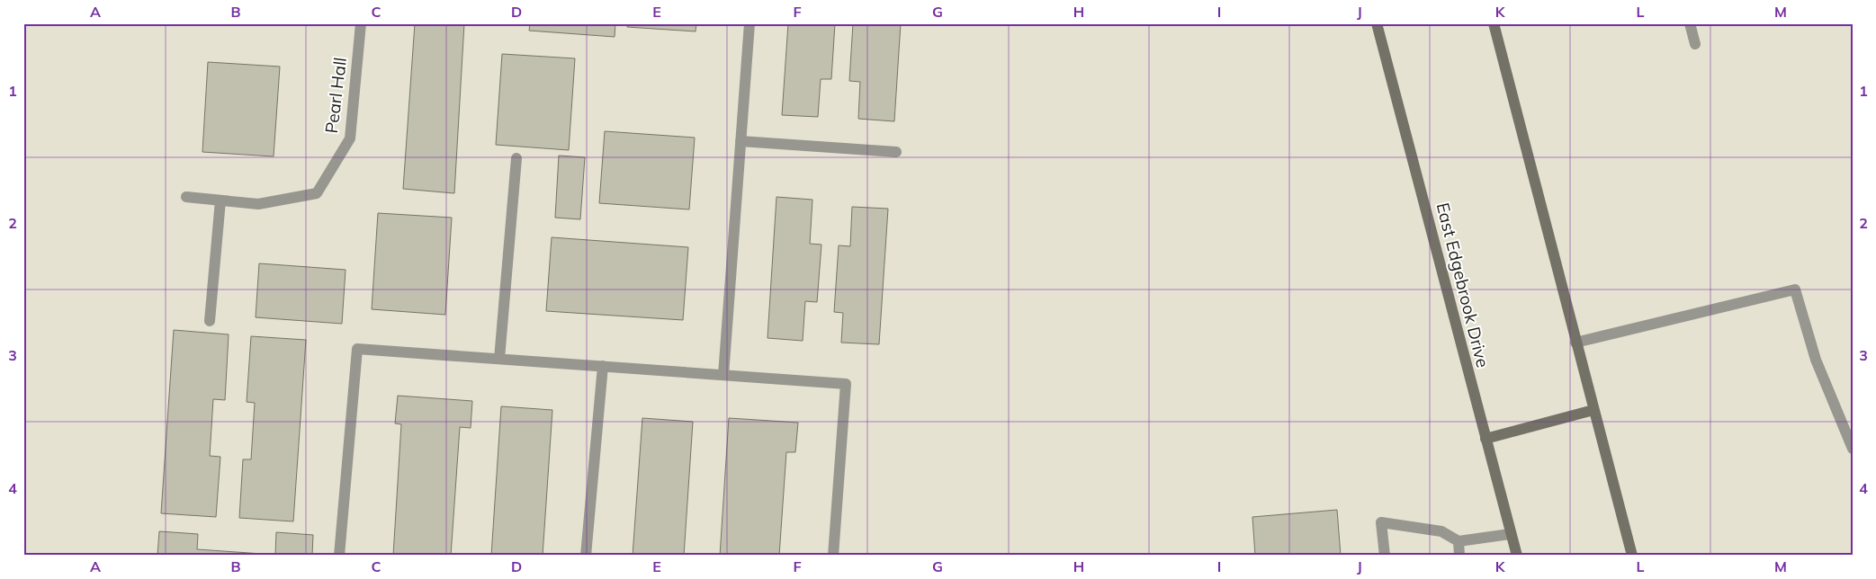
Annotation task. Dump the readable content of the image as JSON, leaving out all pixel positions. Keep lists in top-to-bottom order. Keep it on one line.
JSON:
{"streets":{"main road":["East Edgebrook Drive"],"street":["Pearl Hall"]},"grid":{"columns":["A","B","C","D","E","F","G","H","I","J","K","L","M"],"rows":["1","2","3","4"]}}
